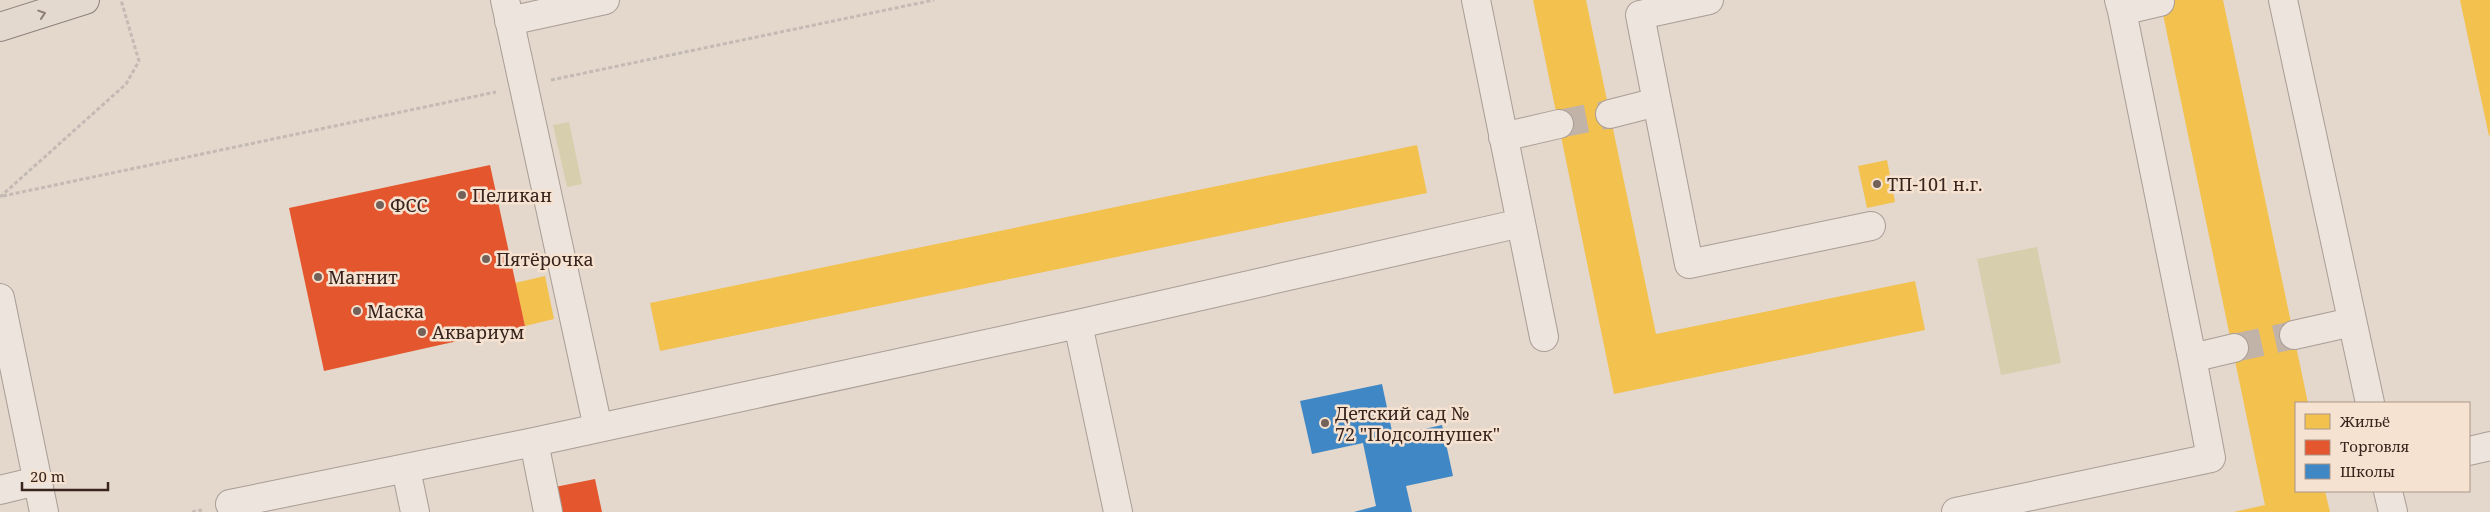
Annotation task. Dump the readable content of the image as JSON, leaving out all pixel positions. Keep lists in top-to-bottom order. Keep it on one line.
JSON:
{"places":["ТП-101 н.г.","Пеликан","ФСС","Пятёрочка","Магнит","Маска","Аквариум","Детский сад № 72 \"Подсолнушек\""],"legend":["Жильё","Торговля","Школы"],"scale_bar":"20 m"}
